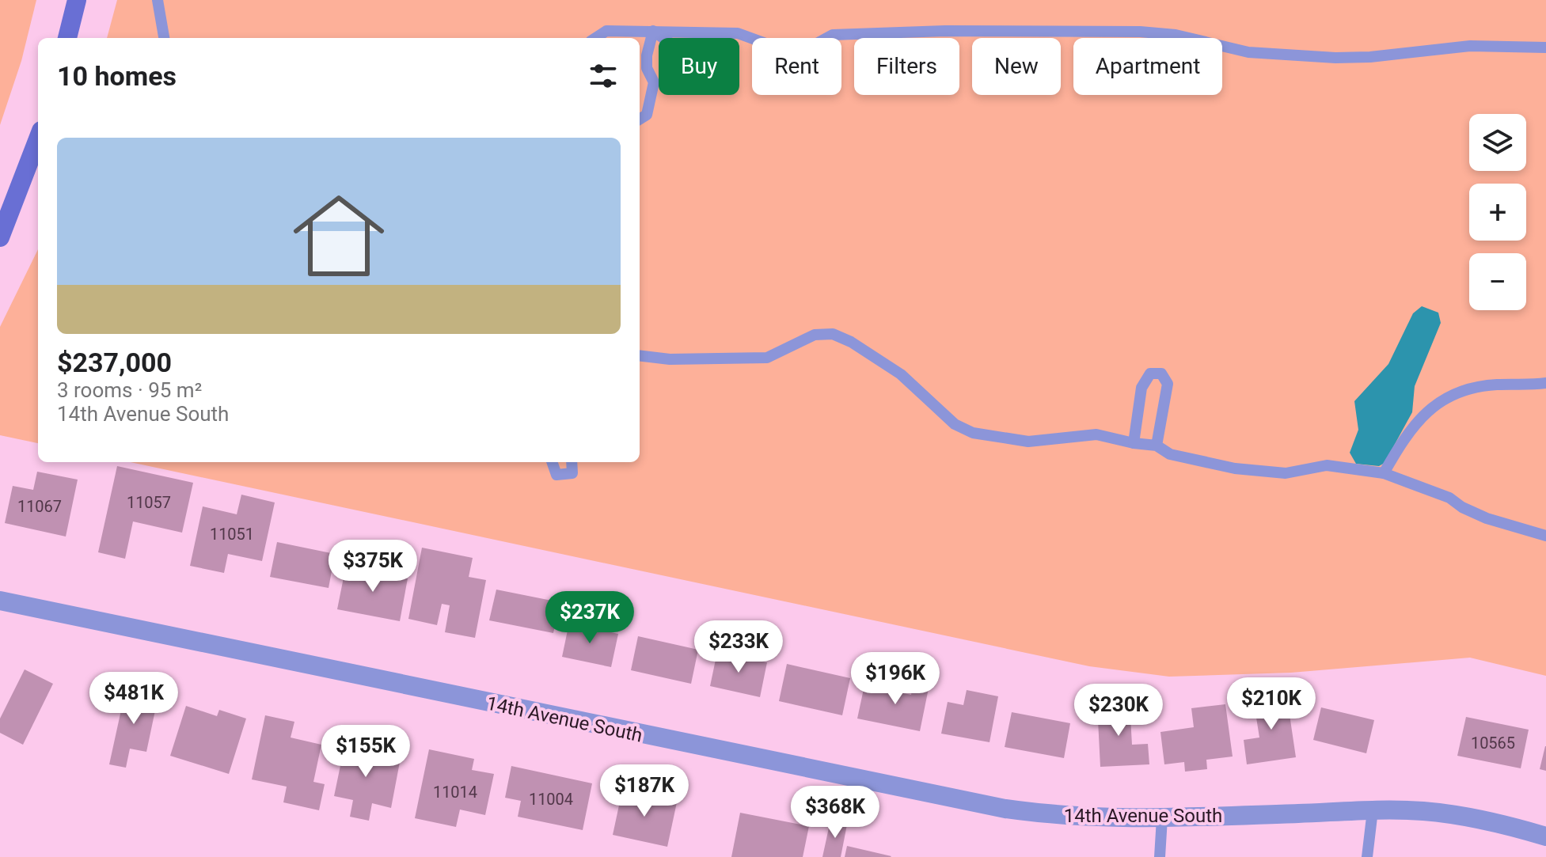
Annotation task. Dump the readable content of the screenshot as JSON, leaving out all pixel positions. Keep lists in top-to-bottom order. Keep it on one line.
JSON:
{"streets":{"street":["14th Avenue South"]},"house_numbers":["11057","11067","11051","10565","11014","11004"],"page":{"chip":["Buy","Rent","Filters","New","Apartment"],"heading":"10 homes","map_buttons":["+","−"],"list":[{"name":"$237,000","note":"3 rooms · 95 m² · 14th Avenue South"}],"price":["$375K","$237K","$233K","$196K","$481K","$210K","$230K","$155K","$187K","$368K"]}}
